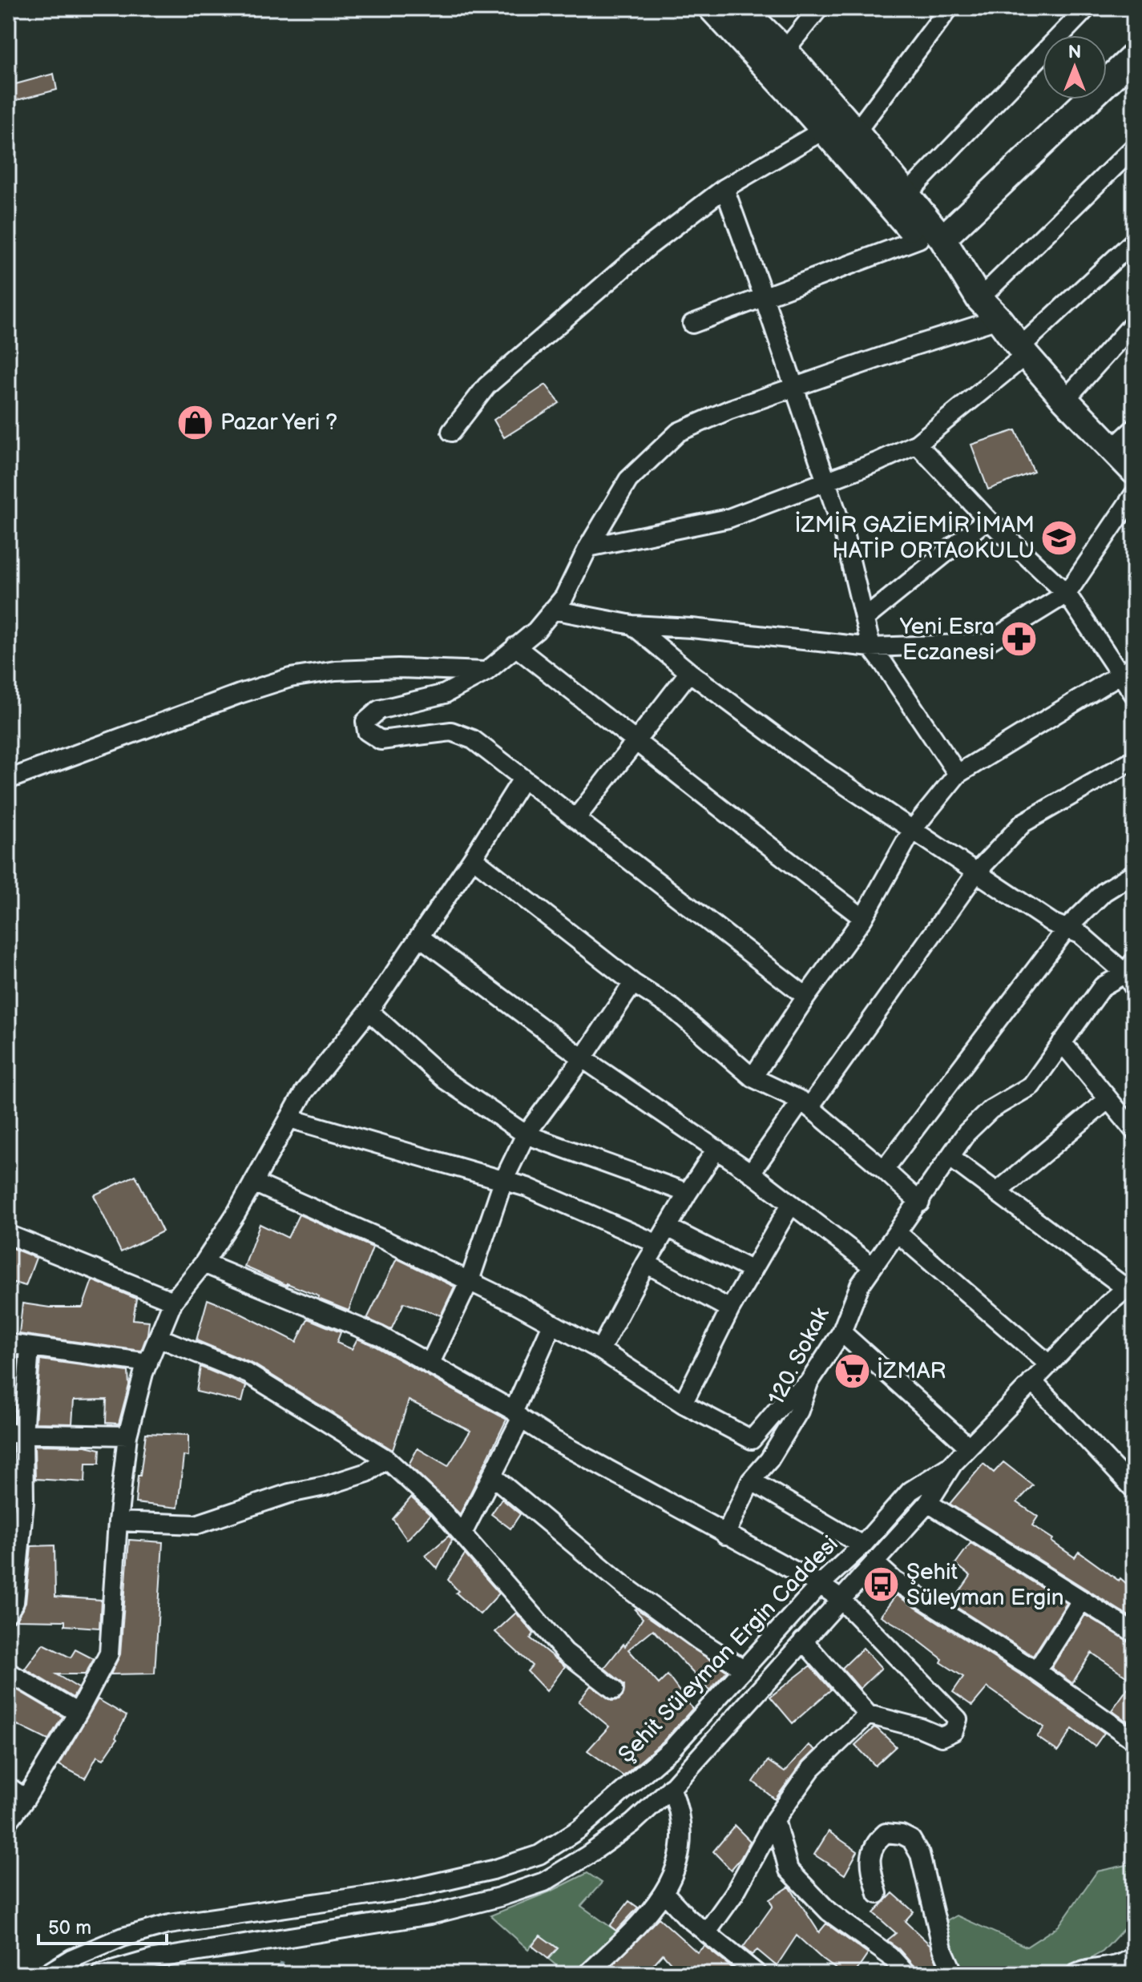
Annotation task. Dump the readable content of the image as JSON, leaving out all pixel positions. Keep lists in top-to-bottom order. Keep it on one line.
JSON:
{"streets":{"street":["120. Sokak","Şehit Süleyman Ergin Caddesi"]},"places":{"shop":["Pazar Yeri ?"],"school or university":["İZMİR GAZİEMİR İMAM HATİP ORTAOKULU"],"pharmacy":["Yeni Esra Eczanesi"],"supermarket":["İZMAR"],"bus stop":["Şehit Süleyman Ergin"]},"scale_bar":"50 m","north":"top"}
